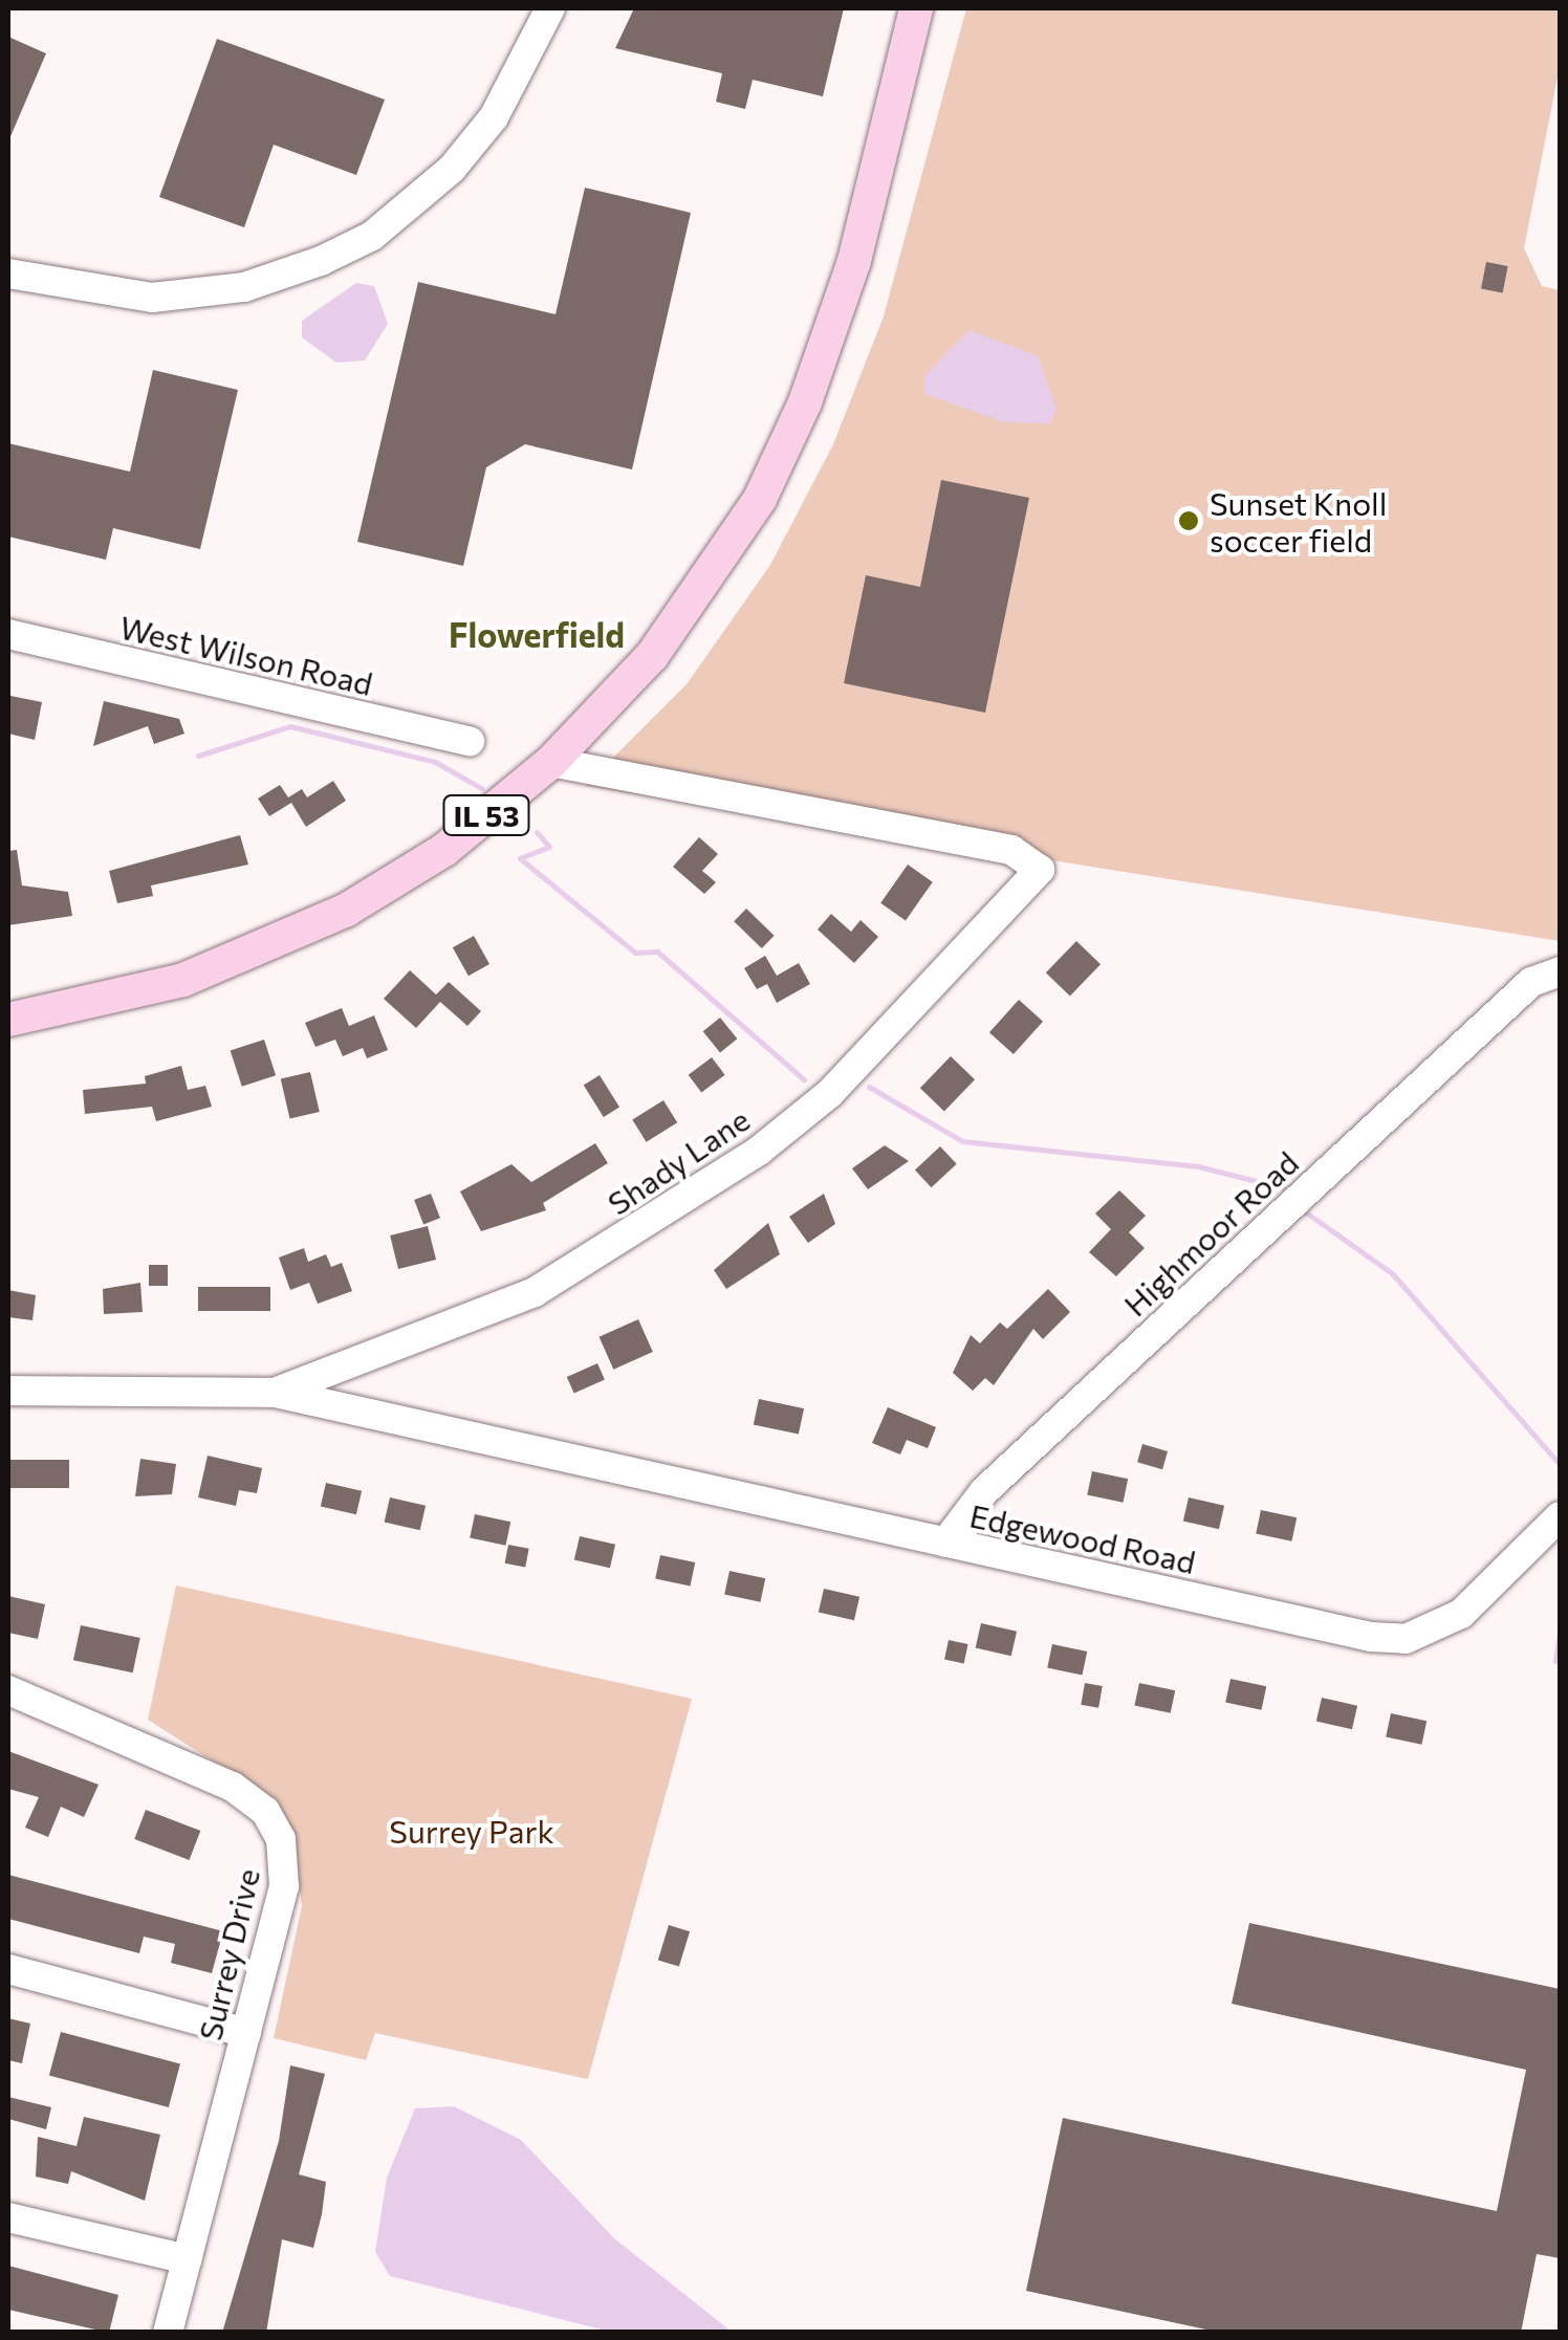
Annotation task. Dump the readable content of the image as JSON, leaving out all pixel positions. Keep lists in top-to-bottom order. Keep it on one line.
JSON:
{"streets":{"main road":["IL 53"],"street":["West Wilson Road","Shady Lane","Highmoor Road","Edgewood Road","Surrey Drive"]},"crossings":[["IL 53","Shady Lane"],["Shady Lane","Edgewood Road"],["Highmoor Road","Edgewood Road"]],"districts":["Flowerfield"],"parks":["Surrey Park"],"places":["Sunset Knoll soccer field"]}
